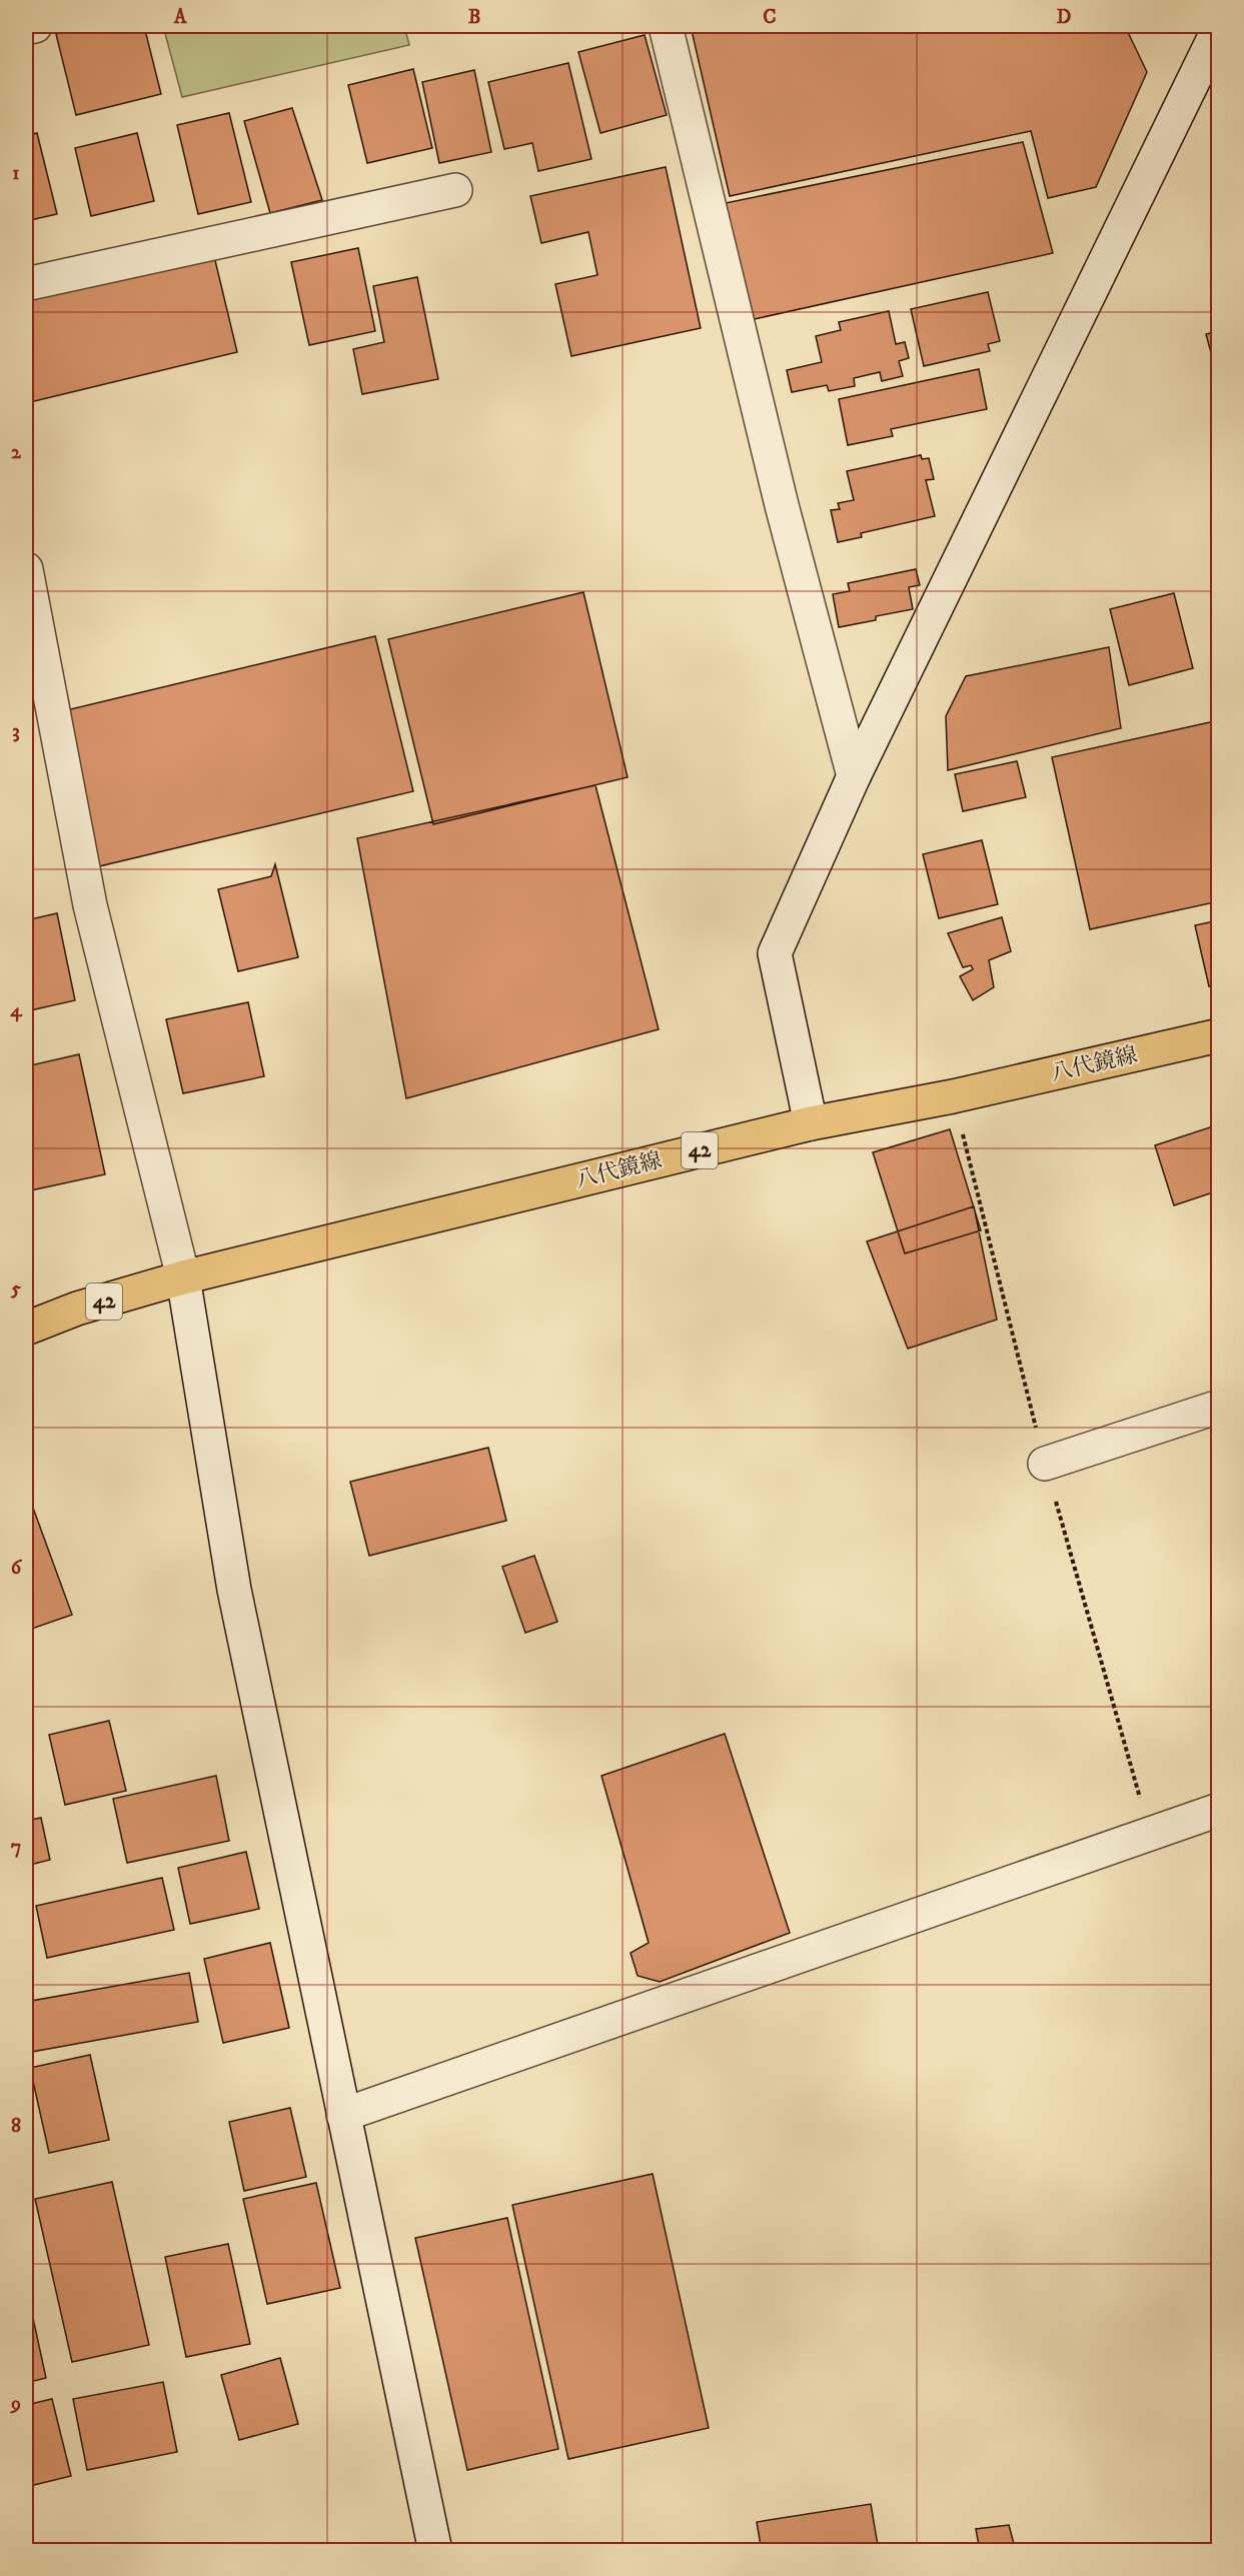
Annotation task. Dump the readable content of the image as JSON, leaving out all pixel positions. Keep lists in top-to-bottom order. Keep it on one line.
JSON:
{"streets":{"main road":["八代鏡線","42"]},"grid":{"columns":["A","B","C","D"],"rows":["1","2","3","4","5","6","7","8","9"]}}
